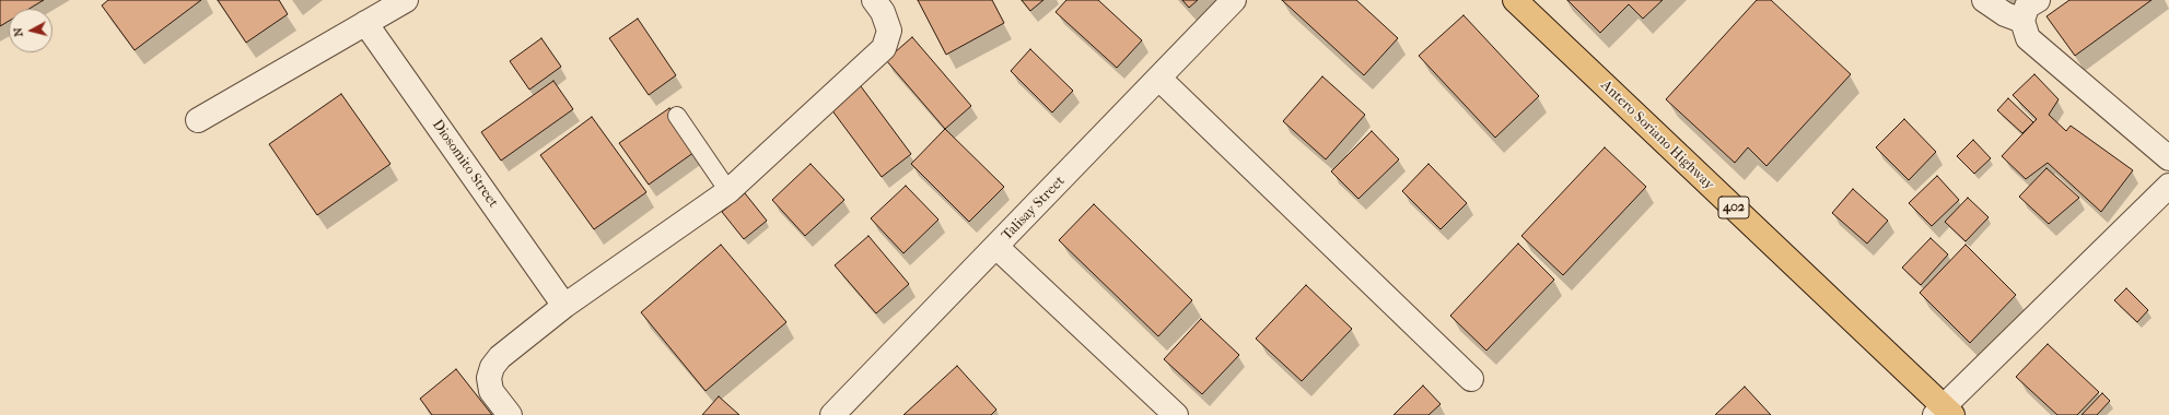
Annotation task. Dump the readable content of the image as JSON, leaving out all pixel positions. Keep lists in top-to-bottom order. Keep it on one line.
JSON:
{"streets":{"main road":["Antero Soriano Highway","402"],"street":["Diosomito Street","Talisay Street"]},"north":"left"}
